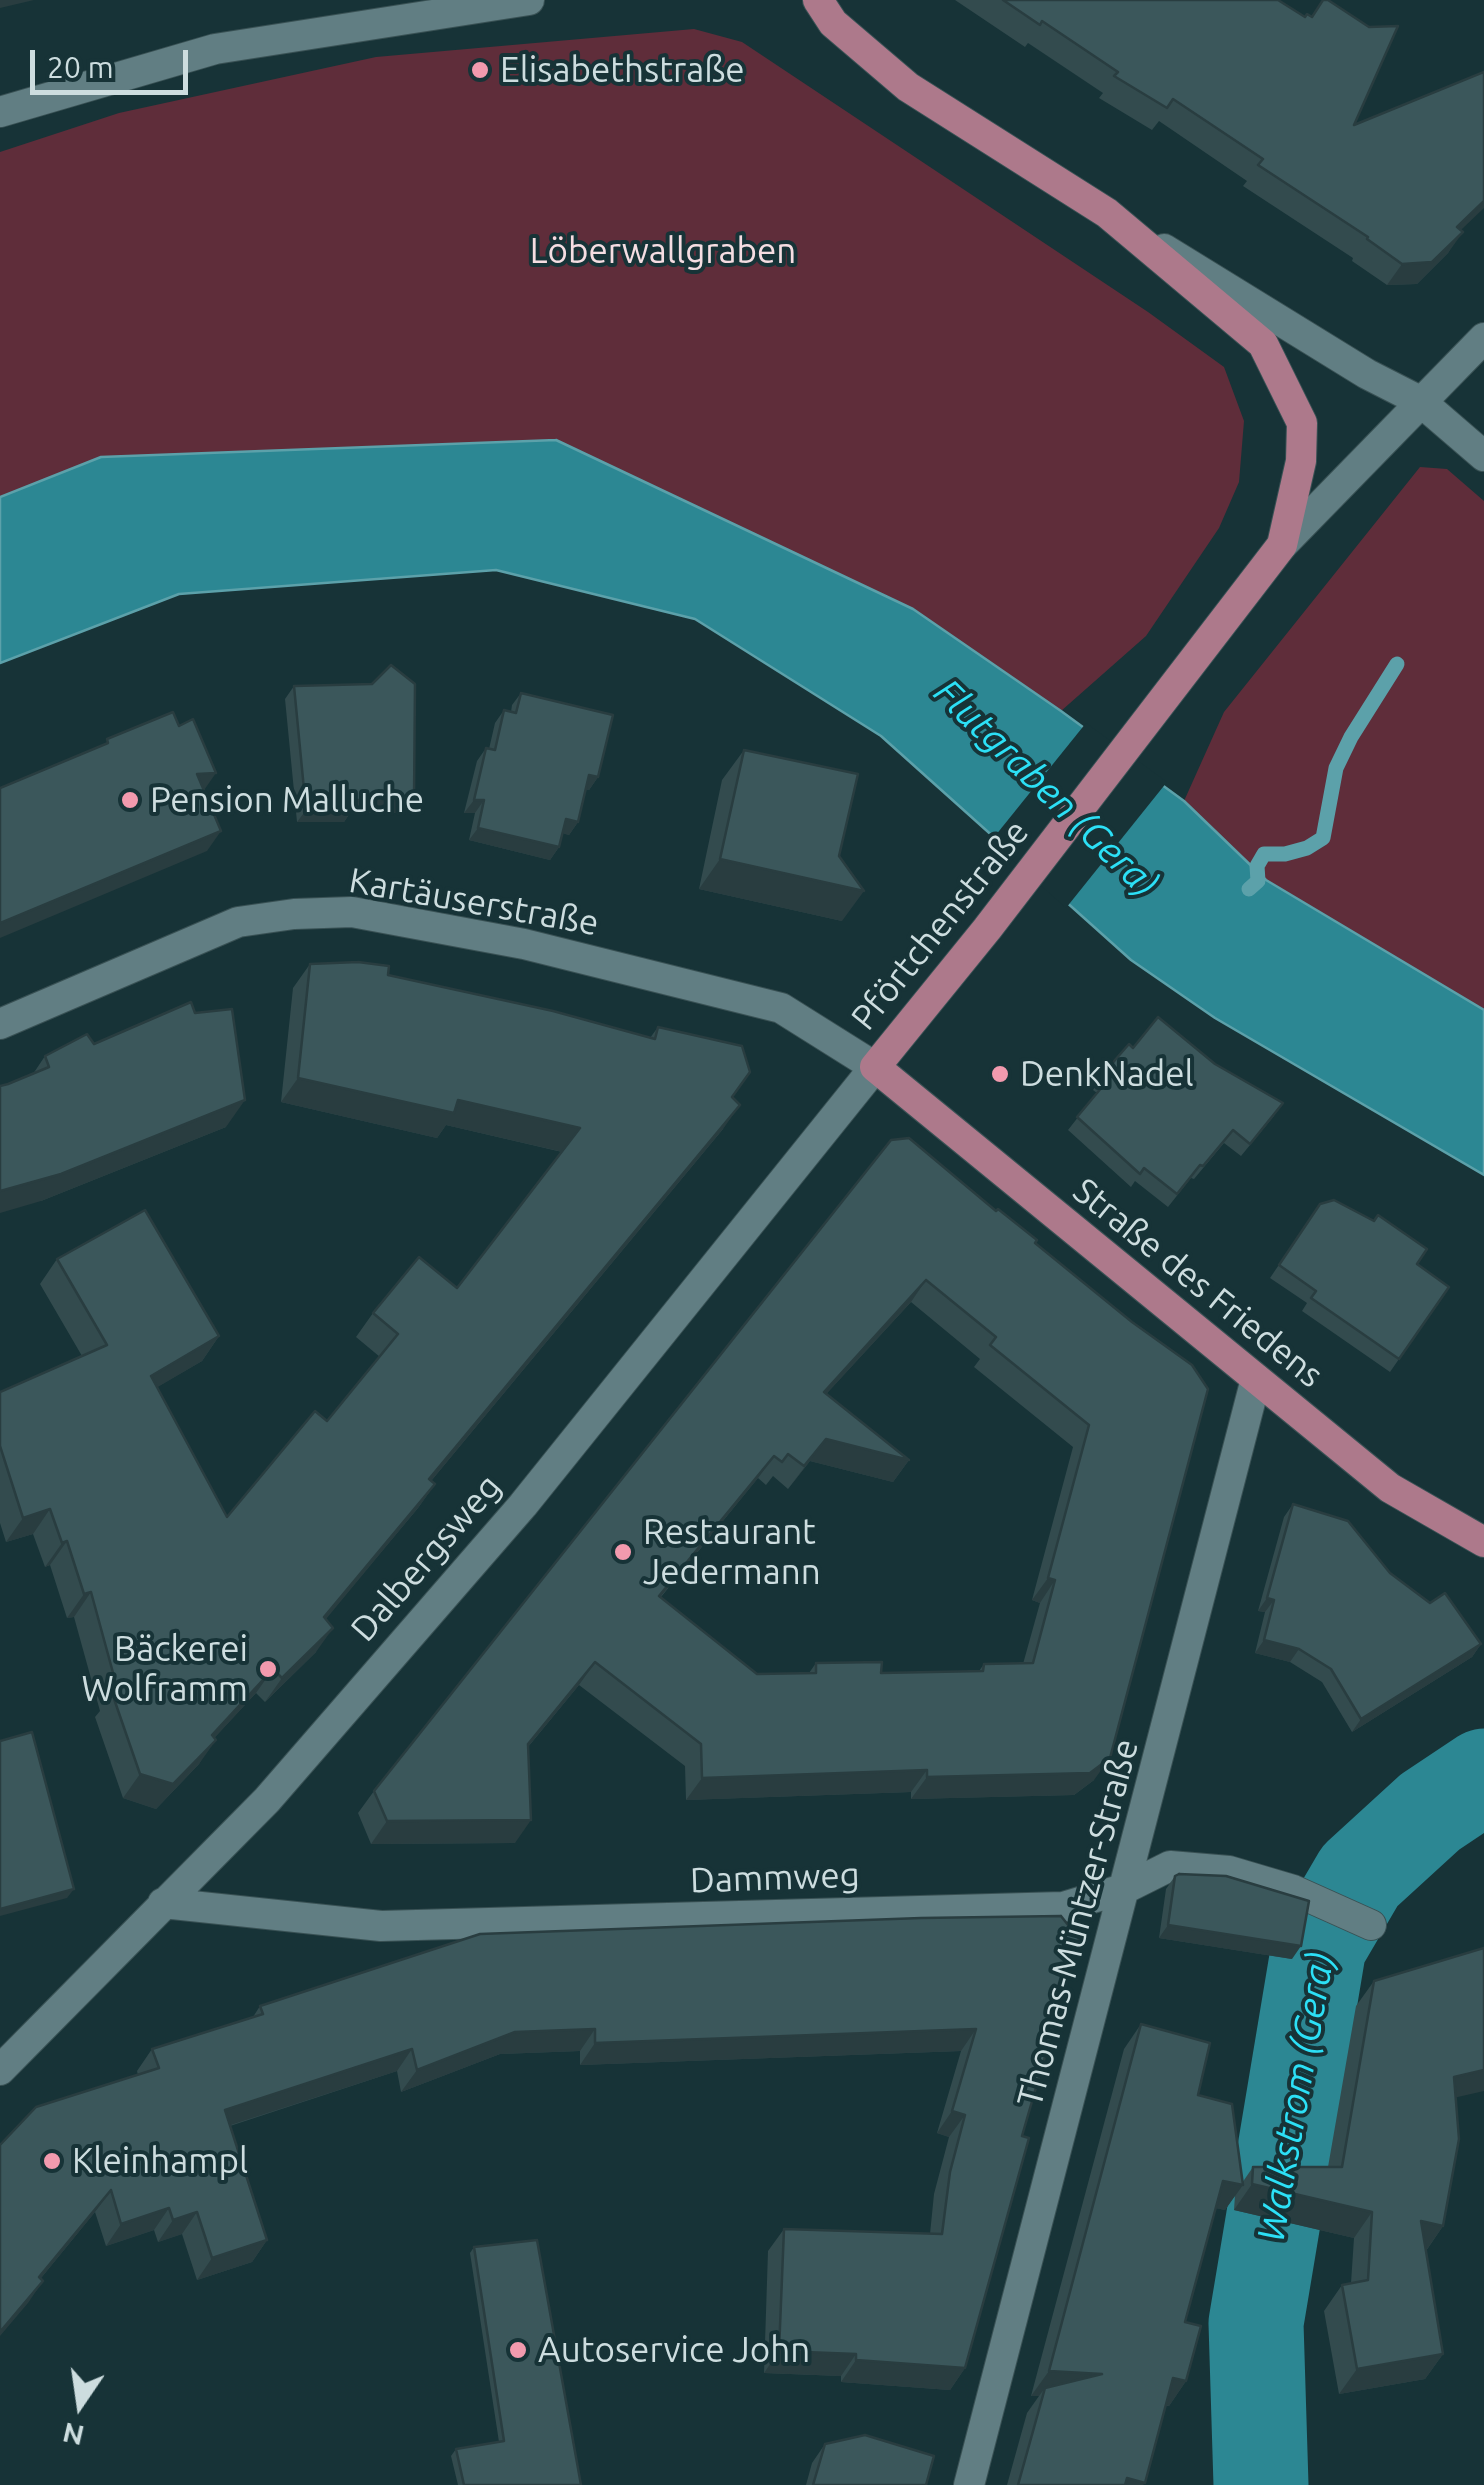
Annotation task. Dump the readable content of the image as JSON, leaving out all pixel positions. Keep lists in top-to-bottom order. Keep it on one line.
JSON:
{"streets":{"main road":["Pförtchenstraße","Straße des Friedens"],"street":["Kartäuserstraße","Dalbergsweg","Dammweg","Thomas-Müntzer-Straße"]},"crossings":[["Kartäuserstraße","Pförtchenstraße"],["Kartäuserstraße","Straße des Friedens"],["Kartäuserstraße","Dalbergsweg"],["Pförtchenstraße","Straße des Friedens"],["Pförtchenstraße","Dalbergsweg"],["Straße des Friedens","Dalbergsweg"],["Straße des Friedens","Thomas-Müntzer-Straße"],["Dalbergsweg","Dammweg"],["Dammweg","Thomas-Müntzer-Straße"]],"water":["Flutgraben (Gera)","Walkstrom (Gera)"],"parks":["Löberwallgraben"],"places":["Elisabethstraße","Pension Malluche","DenkNadel","Restaurant Jedermann","Bäckerei Wolframm","Kleinhampl","Autoservice John"],"scale_bar":"20 m","north":"bottom"}
